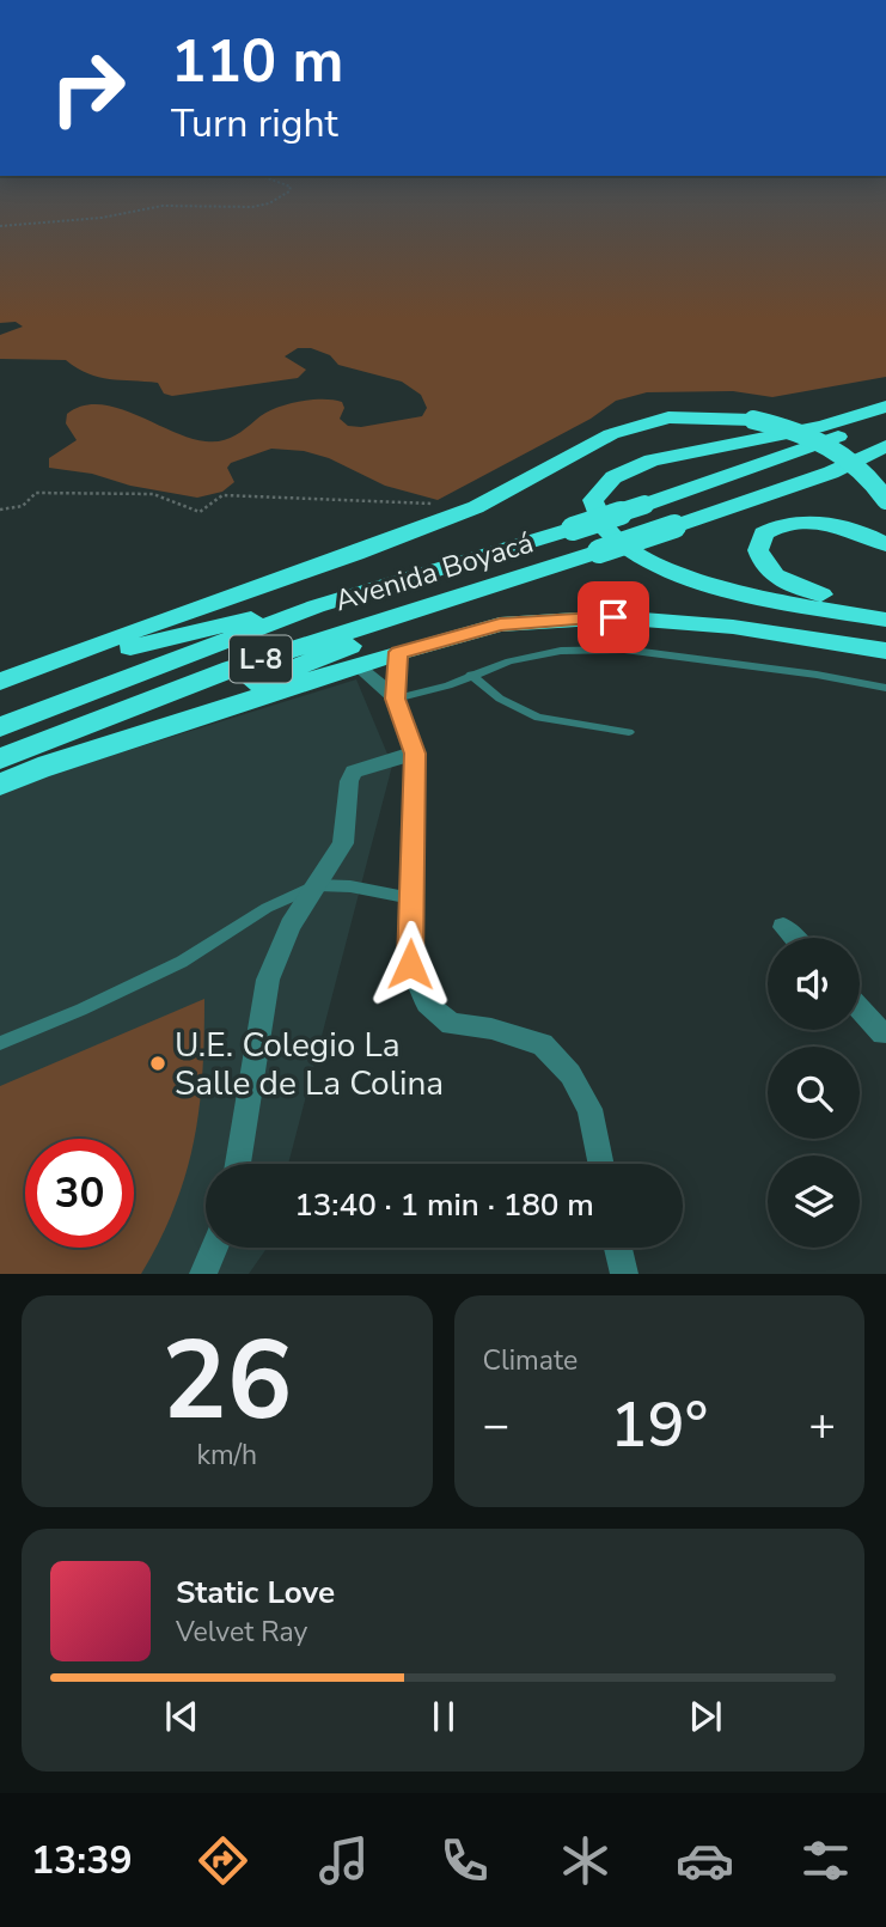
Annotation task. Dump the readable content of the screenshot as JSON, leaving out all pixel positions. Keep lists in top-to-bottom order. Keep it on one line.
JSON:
{"streets":{"highway":["Avenida Boyacá","L-8"]},"places":["U.E. Colegio La Salle de La Colina"],"page":{"turn":["110 m","Turn right"],"limit":"30","trip":"13:40 · 1 min · 180 m","tile":[["26","km/h"],"Climate"],"heat":["−","19°","+"],"song":["Static Love","Velvet Ray"],"tabs":"13:39"}}
